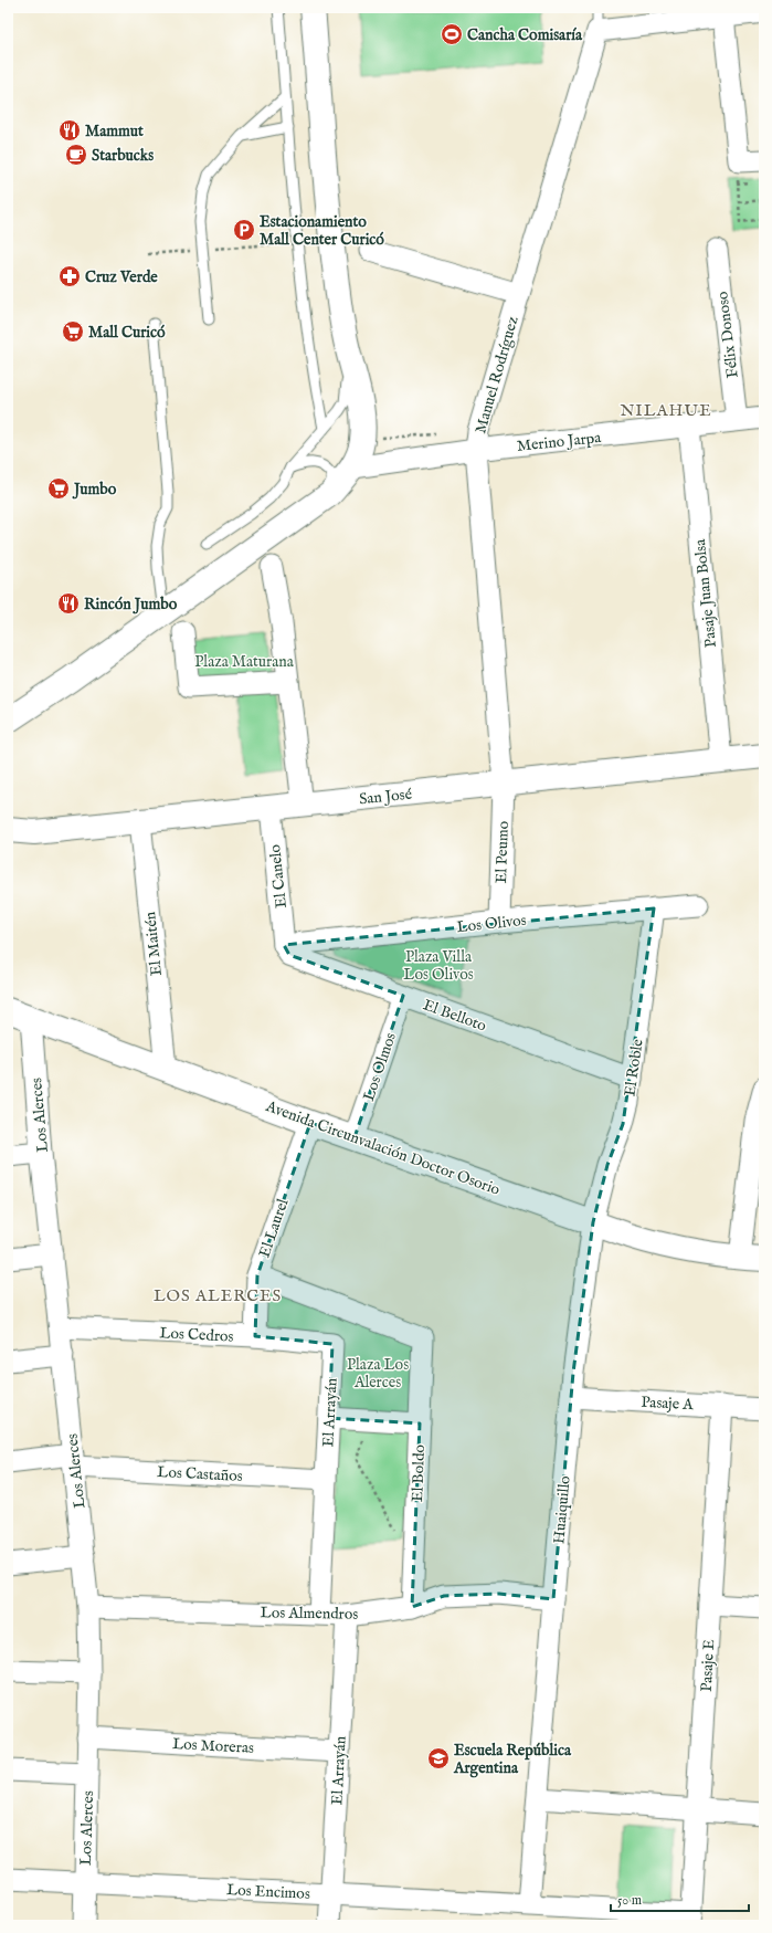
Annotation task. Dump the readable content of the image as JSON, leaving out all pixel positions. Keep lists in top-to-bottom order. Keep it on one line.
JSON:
{"streets":{"main road":["San José","Avenida Circunvalación Doctor Osorio"],"street":["Félix Donoso","Manuel Rodríguez","Merino Jarpa","Pasaje Juan Bolsa","El Peumo","El Canelo","Los Olivos","El Maitén","El Belloto","Los Olmos","El Roble","Los Alerces","El Laurel","Los Cedros","Pasaje A","El Arrayán","Los Castaños","El Boldo","Huaiquillo","Los Almendros","Pasaje E","Los Moreras","Los Encimos"]},"crossings":[["Félix Donoso","Merino Jarpa"],["Manuel Rodríguez","Merino Jarpa"],["Manuel Rodríguez","San José"],["Manuel Rodríguez","El Peumo"],["Merino Jarpa","Pasaje Juan Bolsa"],["Pasaje Juan Bolsa","San José"],["San José","El Peumo"],["San José","El Canelo"],["San José","El Maitén"],["El Peumo","Los Olivos"],["El Canelo","Los Olivos"],["El Canelo","El Belloto"],["Los Olivos","El Belloto"],["Los Olivos","El Roble"],["El Maitén","Avenida Circunvalación Doctor Osorio"],["El Belloto","Los Olmos"],["El Belloto","El Roble"],["Los Olmos","Avenida Circunvalación Doctor Osorio"],["El Roble","Avenida Circunvalación Doctor Osorio"],["El Roble","Huaiquillo"],["Los Alerces","Avenida Circunvalación Doctor Osorio"],["Los Alerces","Los Cedros"],["Los Alerces","Los Castaños"],["Los Alerces","Los Almendros"],["Los Alerces","Los Moreras"],["Los Alerces","Los Encimos"],["Avenida Circunvalación Doctor Osorio","El Laurel"],["Avenida Circunvalación Doctor Osorio","Huaiquillo"],["El Laurel","Los Cedros"],["El Laurel","El Boldo"],["Los Cedros","El Arrayán"],["Pasaje A","Huaiquillo"],["Pasaje A","Pasaje E"],["El Arrayán","Los Castaños"],["El Arrayán","Los Almendros"],["El Arrayán","Los Moreras"],["El Arrayán","Los Encimos"],["El Boldo","Los Almendros"],["Huaiquillo","Los Almendros"],["Huaiquillo","Los Encimos"],["Pasaje E","Los Encimos"]],"districts":["NILAHUE","LOS ALERCES"],"parks":["Plaza Maturana","Plaza Villa Los Olivos","Plaza Los Alerces"],"places":{"sports":["Cancha Comisaría"],"restaurant":["Mammut","Rincón Jumbo"],"cafe":["Starbucks"],"parking":["Estacionamiento Mall Center Curicó"],"pharmacy":["Cruz Verde"],"supermarket":["Mall Curicó","Jumbo"],"school or university":["Escuela República Argentina"]},"scale_bar":"50 m"}
